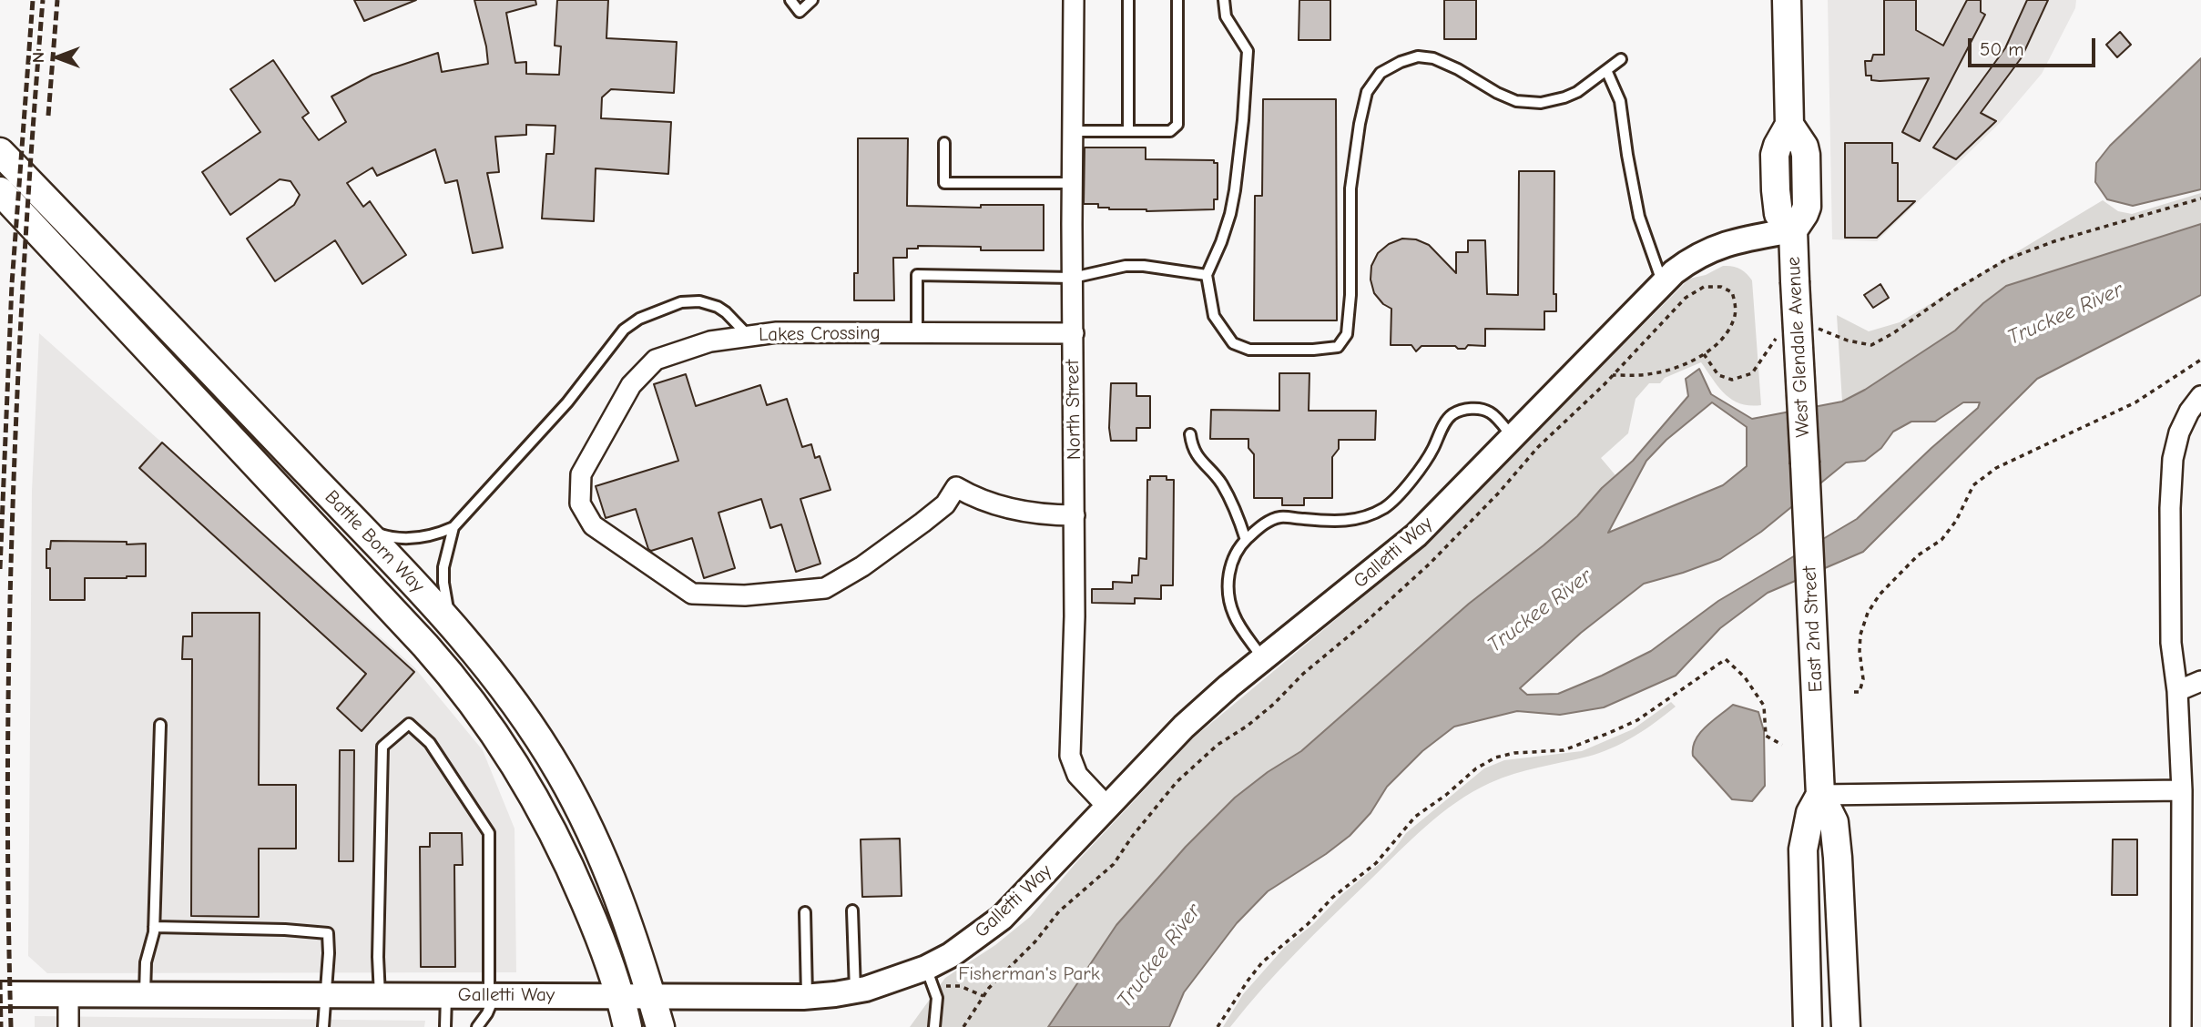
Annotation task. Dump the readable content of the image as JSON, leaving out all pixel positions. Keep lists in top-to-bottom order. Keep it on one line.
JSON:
{"streets":{"main road":["West Glendale Avenue","Battle Born Way","East 2nd Street"],"street":["Lakes Crossing","North Street","Galletti Way"]},"crossings":[["Lakes Crossing","North Street"],["West Glendale Avenue","Galletti Way"],["West Glendale Avenue","East 2nd Street"],["North Street","Galletti Way"],["Battle Born Way","Galletti Way"]],"water":["Truckee River"],"parks":["Fisherman's Park"],"scale_bar":"50 m","north":"left"}
